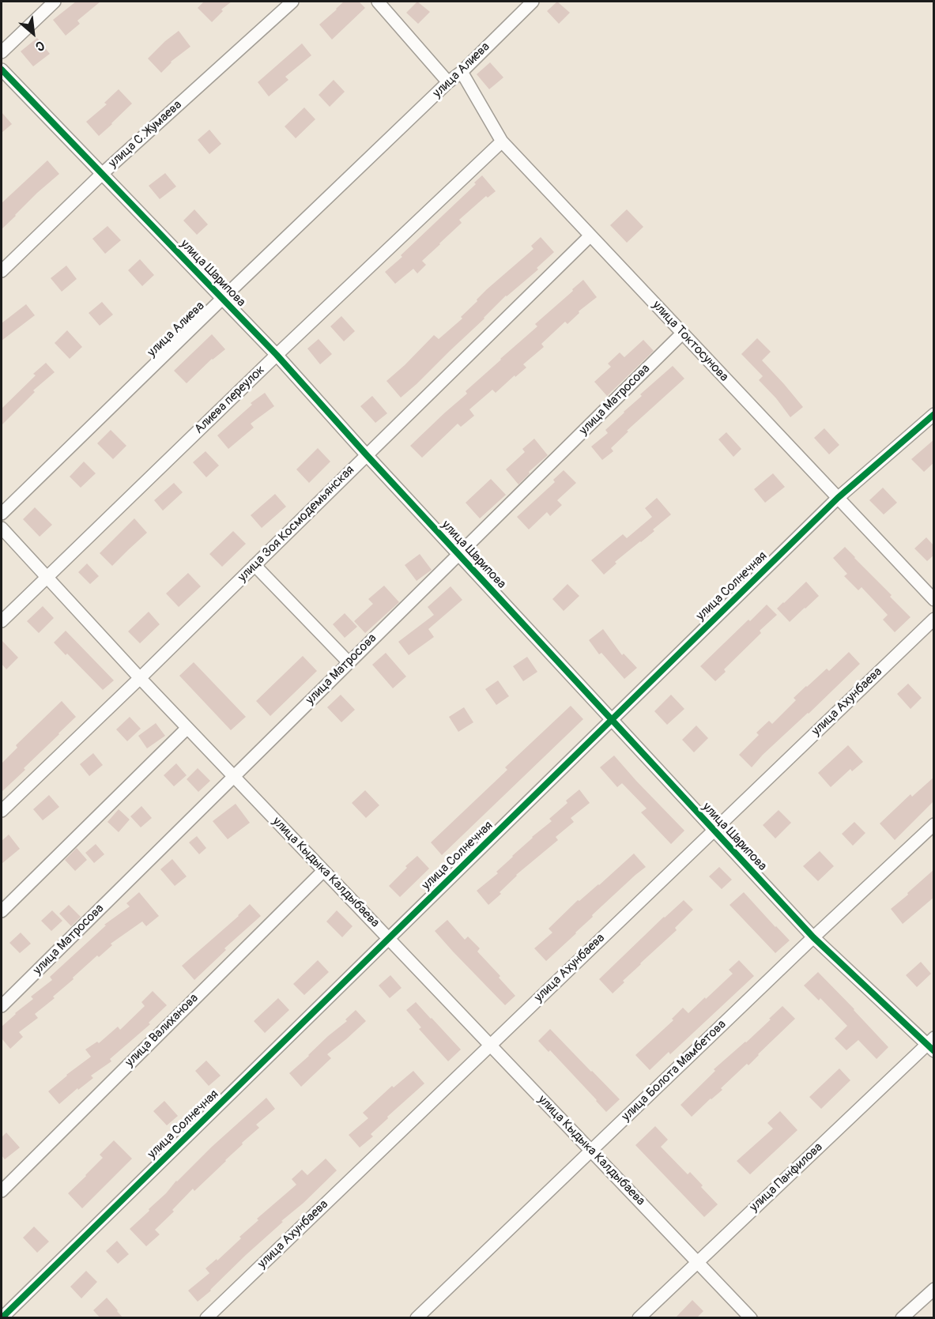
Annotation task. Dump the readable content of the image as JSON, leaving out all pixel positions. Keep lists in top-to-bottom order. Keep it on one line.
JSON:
{"streets":{"street":["улица Алиева","улица С. Жумаева","улица Шарипова","улица Токтосунова","Алиева переулок","улица Матросова","улица Зоя Космодемьянская","улица Солнечная","улица Ахунбаева","улица Кыдыка Калдыбаева","улица Валиханова","улица Болота Мамбетова","улица Панфилова"]},"crossings":[["улица Алиева","улица Шарипова"],["улица Алиева","улица Токтосунова"],["улица С. Жумаева","улица Шарипова"],["улица Шарипова","Алиева переулок"],["улица Шарипова","улица Матросова"],["улица Шарипова","улица Зоя Космодемьянская"],["улица Шарипова","улица Солнечная"],["улица Шарипова","улица Ахунбаева"],["улица Шарипова","улица Болота Мамбетова"],["улица Шарипова","улица Панфилова"],["улица Токтосунова","Алиева переулок"],["улица Токтосунова","улица Матросова"],["улица Токтосунова","улица Зоя Космодемьянская"],["улица Токтосунова","улица Солнечная"],["Алиева переулок","улица Кыдыка Калдыбаева"],["улица Матросова","улица Кыдыка Калдыбаева"],["улица Зоя Космодемьянская","улица Кыдыка Калдыбаева"],["улица Солнечная","улица Кыдыка Калдыбаева"],["улица Ахунбаева","улица Кыдыка Калдыбаева"],["улица Кыдыка Калдыбаева","улица Валиханова"],["улица Кыдыка Калдыбаева","улица Болота Мамбетова"],["улица Кыдыка Калдыбаева","улица Панфилова"]],"north":"bottom right"}
